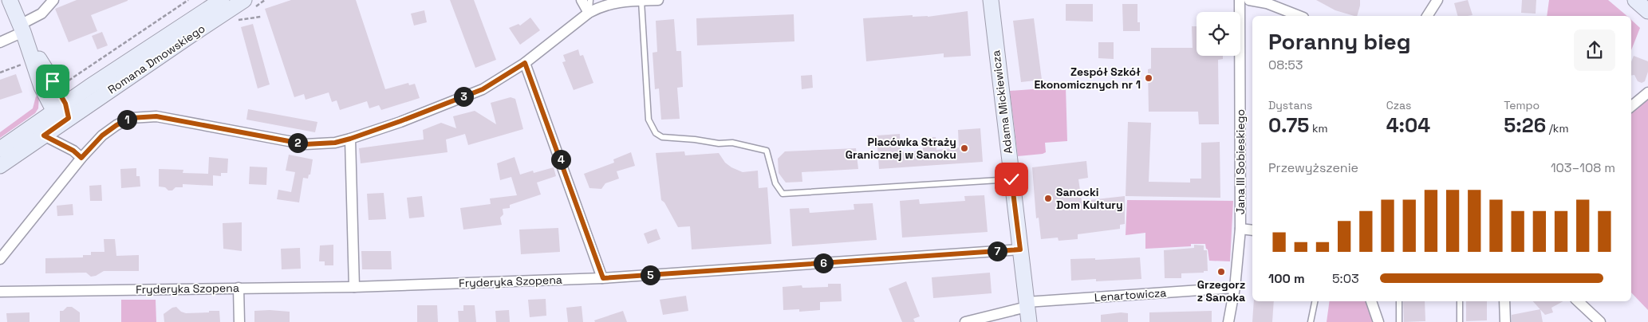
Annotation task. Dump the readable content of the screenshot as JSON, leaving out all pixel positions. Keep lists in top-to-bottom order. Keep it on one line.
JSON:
{"streets":{"main road":["Romana Dmowskiego","Adama Mickiewicza"],"street":["Jana III Sobieskiego","Fryderyka Szopena","Lenartowicza"]},"crossings":[["Adama Mickiewicza","Fryderyka Szopena"],["Adama Mickiewicza","Lenartowicza"],["Jana III Sobieskiego","Lenartowicza"]],"places":["Zespół Szkół Ekonomicznych nr 1","Placówka Straży Granicznej w Sanoku","Sanocki Dom Kultury","Grzegorz z Sanoka"],"page":{"heading":["Poranny bieg","08:53"],"stats":[["Dystans","0.75 km"],["Czas","4:04"],["Tempo","5:26 /km"]],"pins":["3","1","2","4","7","6","5"],"chart":["Przewyższenie","103–108 m"],"list":[{"name":"100 m","note":"5:03"}]}}
